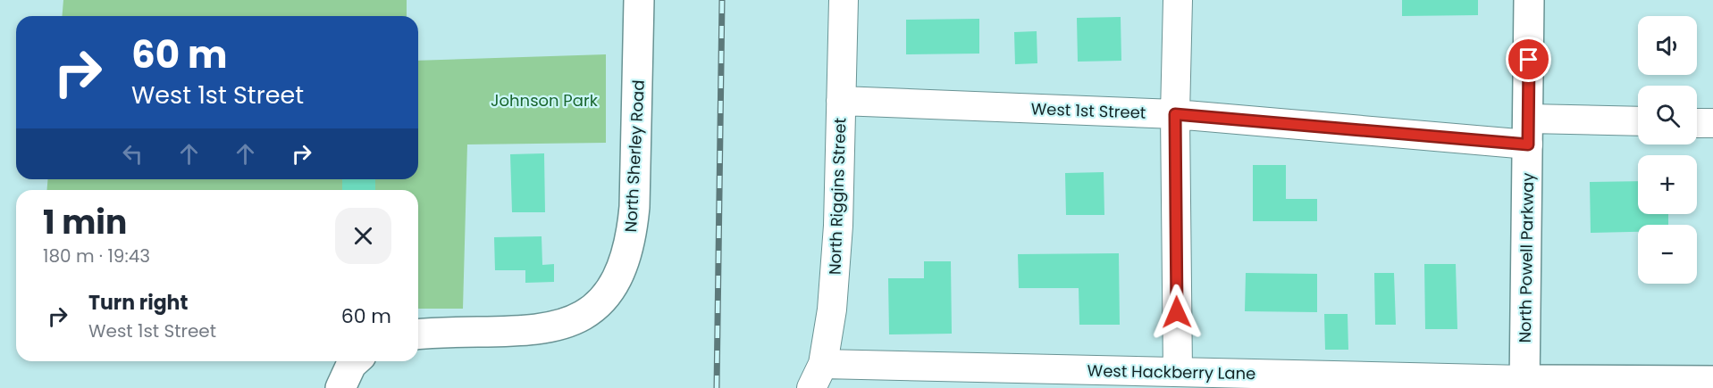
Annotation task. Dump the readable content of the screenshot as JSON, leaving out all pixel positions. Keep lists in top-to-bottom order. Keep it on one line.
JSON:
{"streets":{"main road":["North Sherley Road","North Powell Parkway","West Hackberry Lane"],"street":["West 1st Street","North Riggins Street"]},"crossings":[["West 1st Street","North Riggins Street"],["West 1st Street","North Powell Parkway"],["North Riggins Street","West Hackberry Lane"],["North Powell Parkway","West Hackberry Lane"]],"parks":["Johnson Park"],"page":{"map_buttons":["+","−"],"turn":["60 m","West 1st Street"],"heading":["1 min","180 m · 19:43"],"list":[{"name":"Turn right","note":"West 1st Street","value":"60 m"}]}}
